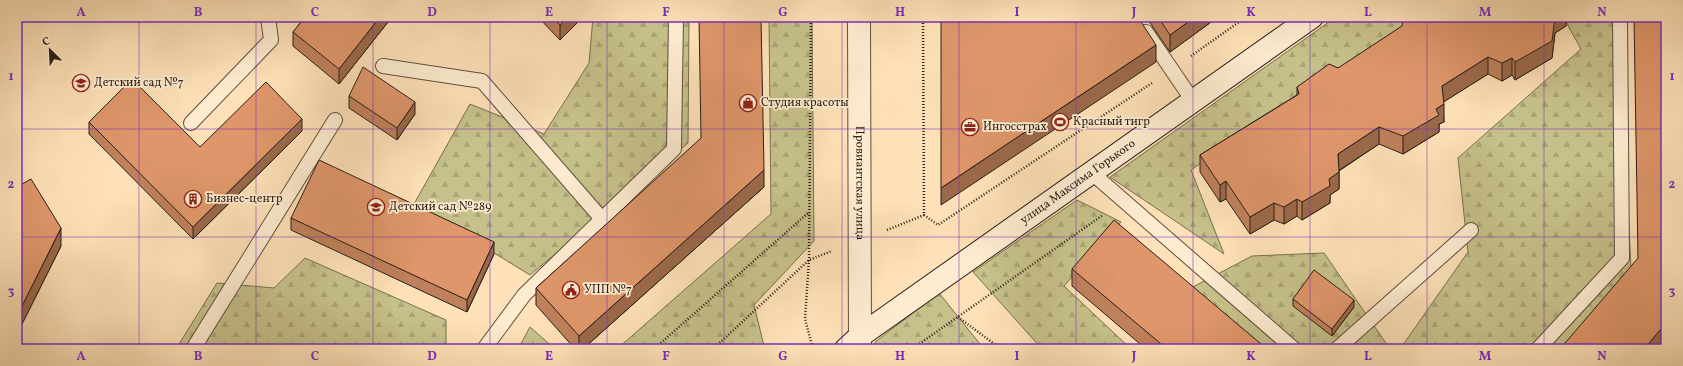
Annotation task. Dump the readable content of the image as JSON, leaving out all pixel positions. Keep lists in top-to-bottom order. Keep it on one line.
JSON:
{"streets":{"street":["Провиантская улица","улица Максима Горького"]},"crossings":[["Провиантская улица","улица Максима Горького"]],"places":{"school or university":["Детский сад №7","Детский сад №289"],"shop":["Студия красоты"],"sports":["Красный тигр"],"office":["Ингосстрах"],"building":["Бизнес-центр"],"public building":["УПП №7"]},"north":"top left","grid":{"columns":["A","B","C","D","E","F","G","H","I","J","K","L","M","N"],"rows":["1","2","3"]}}
